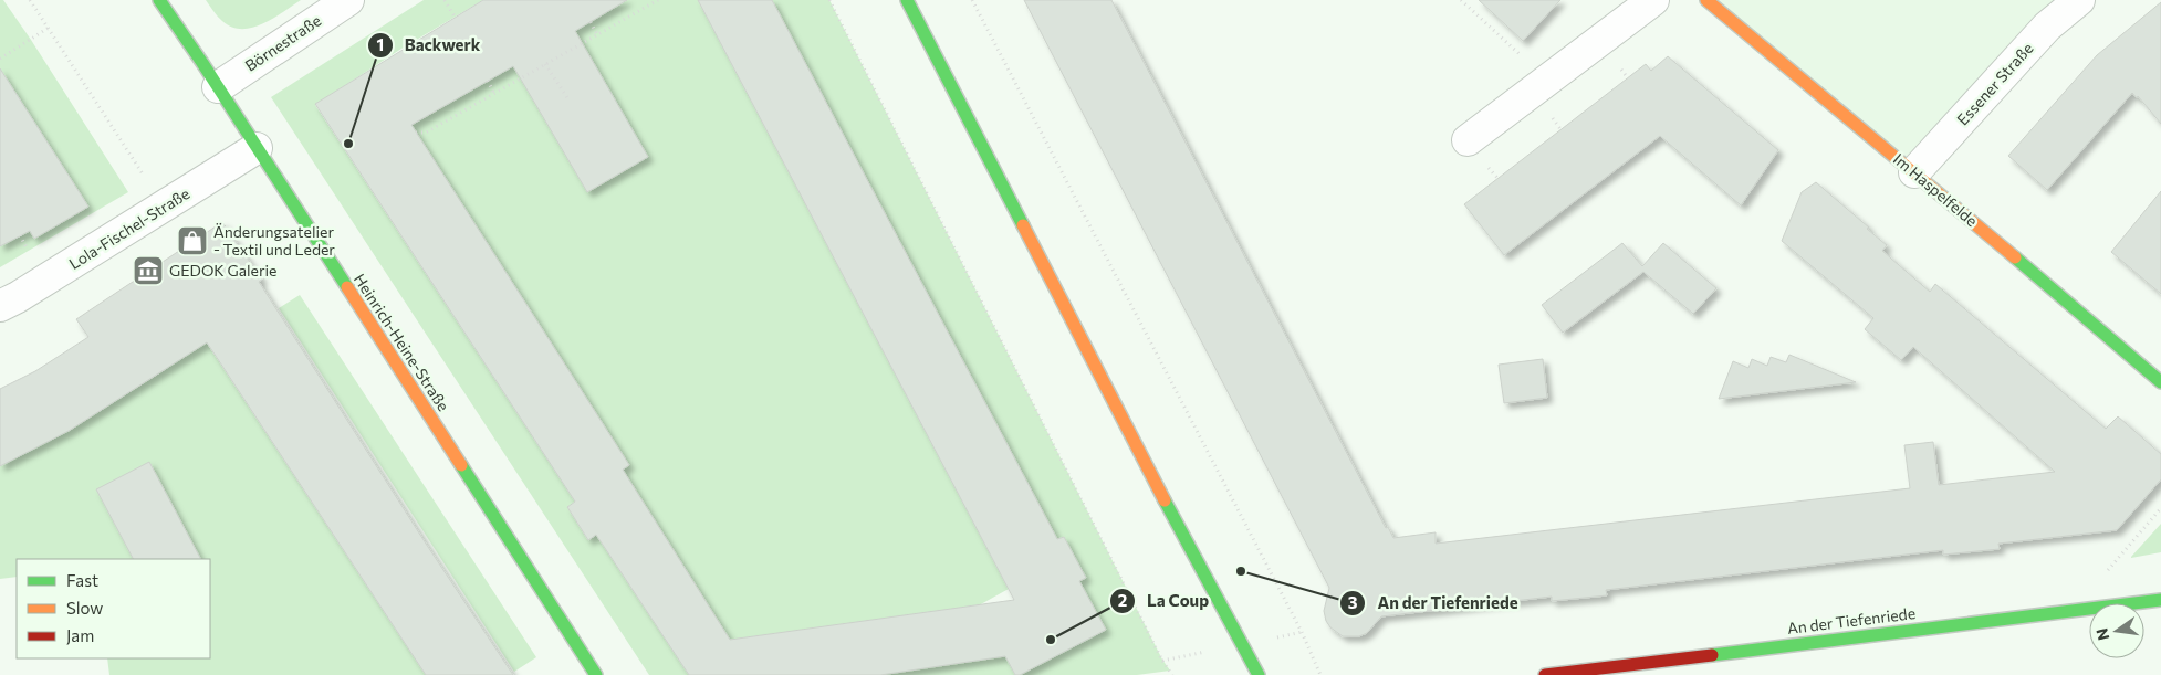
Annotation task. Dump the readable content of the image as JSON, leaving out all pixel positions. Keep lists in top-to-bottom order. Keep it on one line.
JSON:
{"streets":{"street":["Börnestraße","Essener Straße","Im Haspelfelde","Lola-Fischel-Straße","Heinrich-Heine-Straße","An der Tiefenriede"]},"crossings":[["Börnestraße","Heinrich-Heine-Straße"],["Essener Straße","Im Haspelfelde"],["Lola-Fischel-Straße","Heinrich-Heine-Straße"]],"places":{"other":["Backwerk","An der Tiefenriede","La Coup"],"shop":["Änderungsatelier - Textil und Leder"],"museum":["GEDOK Galerie"]},"legend":["Fast","Slow","Jam"],"north":"left"}
